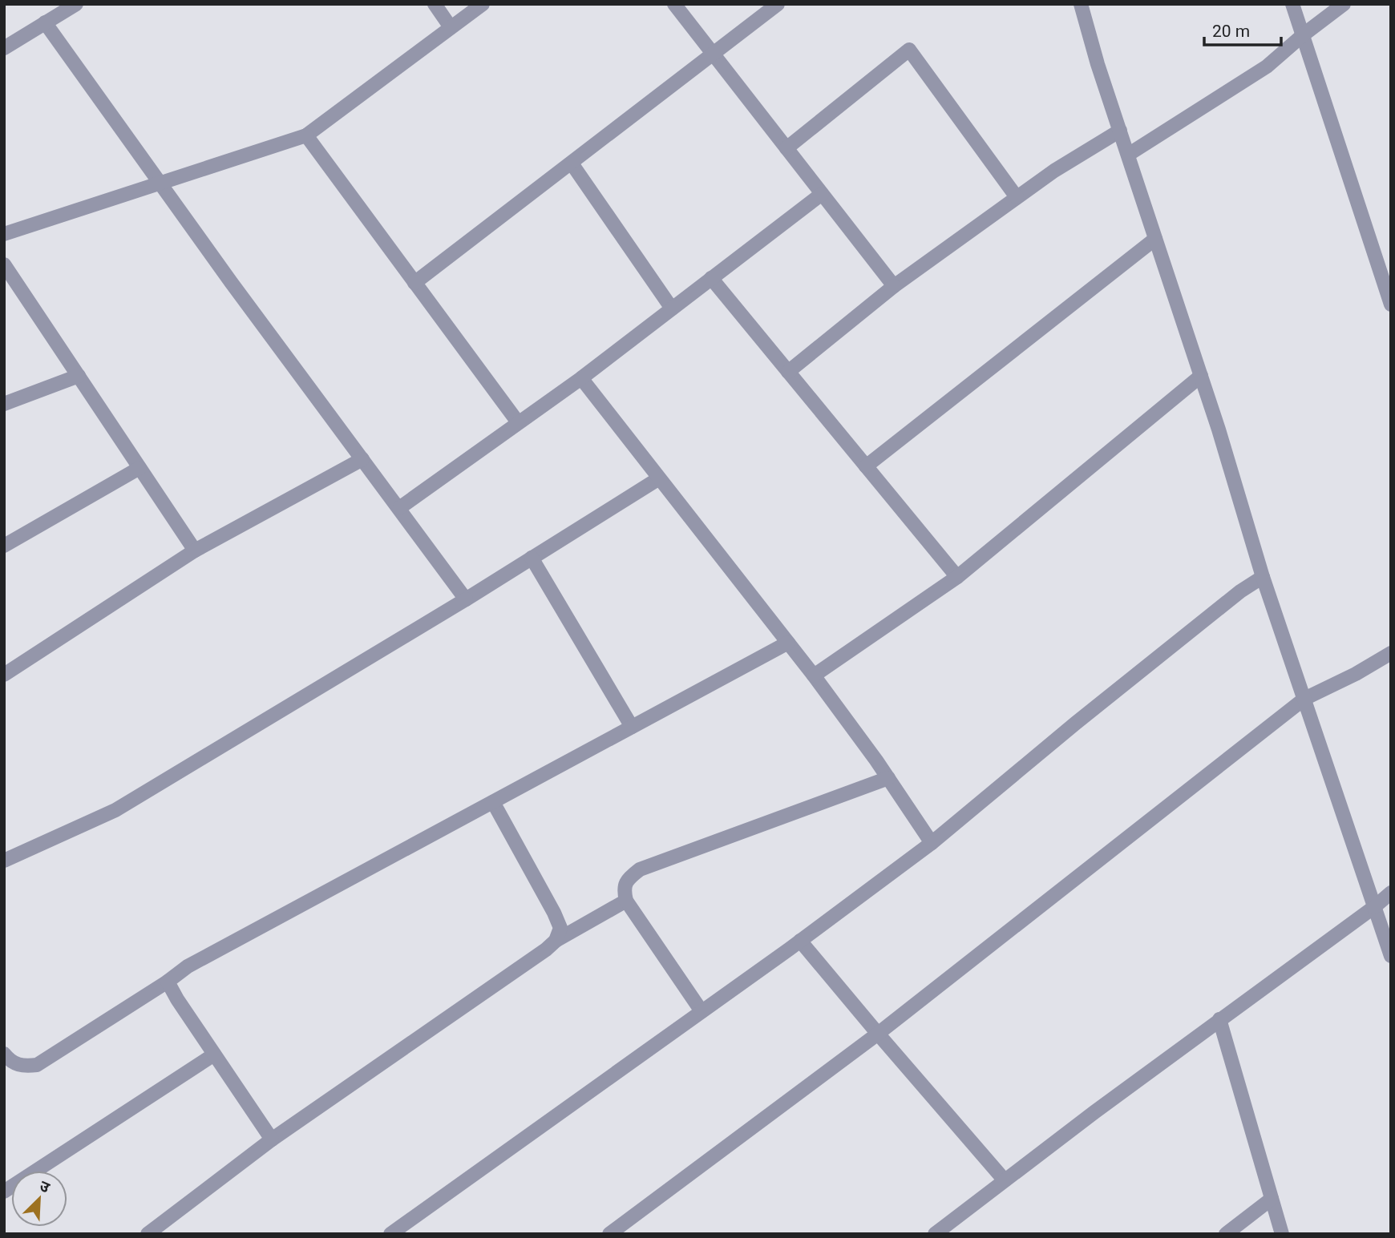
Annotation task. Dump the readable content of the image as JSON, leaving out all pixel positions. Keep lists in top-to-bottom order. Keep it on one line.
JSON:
{"scale_bar":"20 m","north":"top right"}
